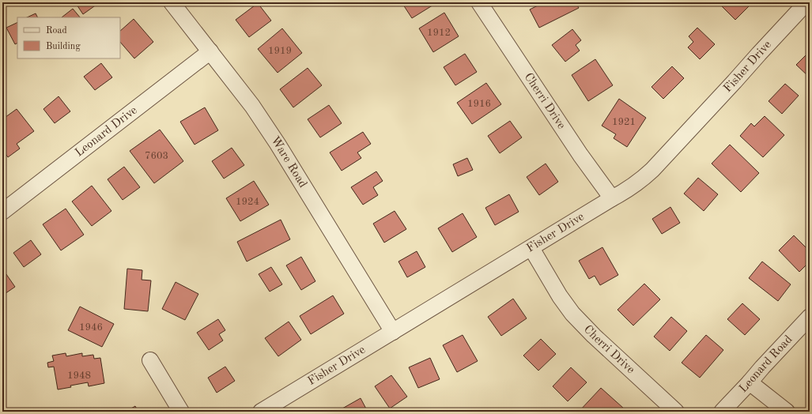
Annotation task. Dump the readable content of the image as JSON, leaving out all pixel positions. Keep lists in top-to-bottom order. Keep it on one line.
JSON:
{"streets":{"street":["Fisher Drive","Cherri Drive","Leonard Drive","Ware Road","Leonard Road"]},"crossings":[["Fisher Drive","Cherri Drive"],["Fisher Drive","Ware Road"],["Leonard Drive","Ware Road"]],"house_numbers":["1912","1919","1916","1921","7603","1924","1946","1948"],"legend":["Road","Building"]}
